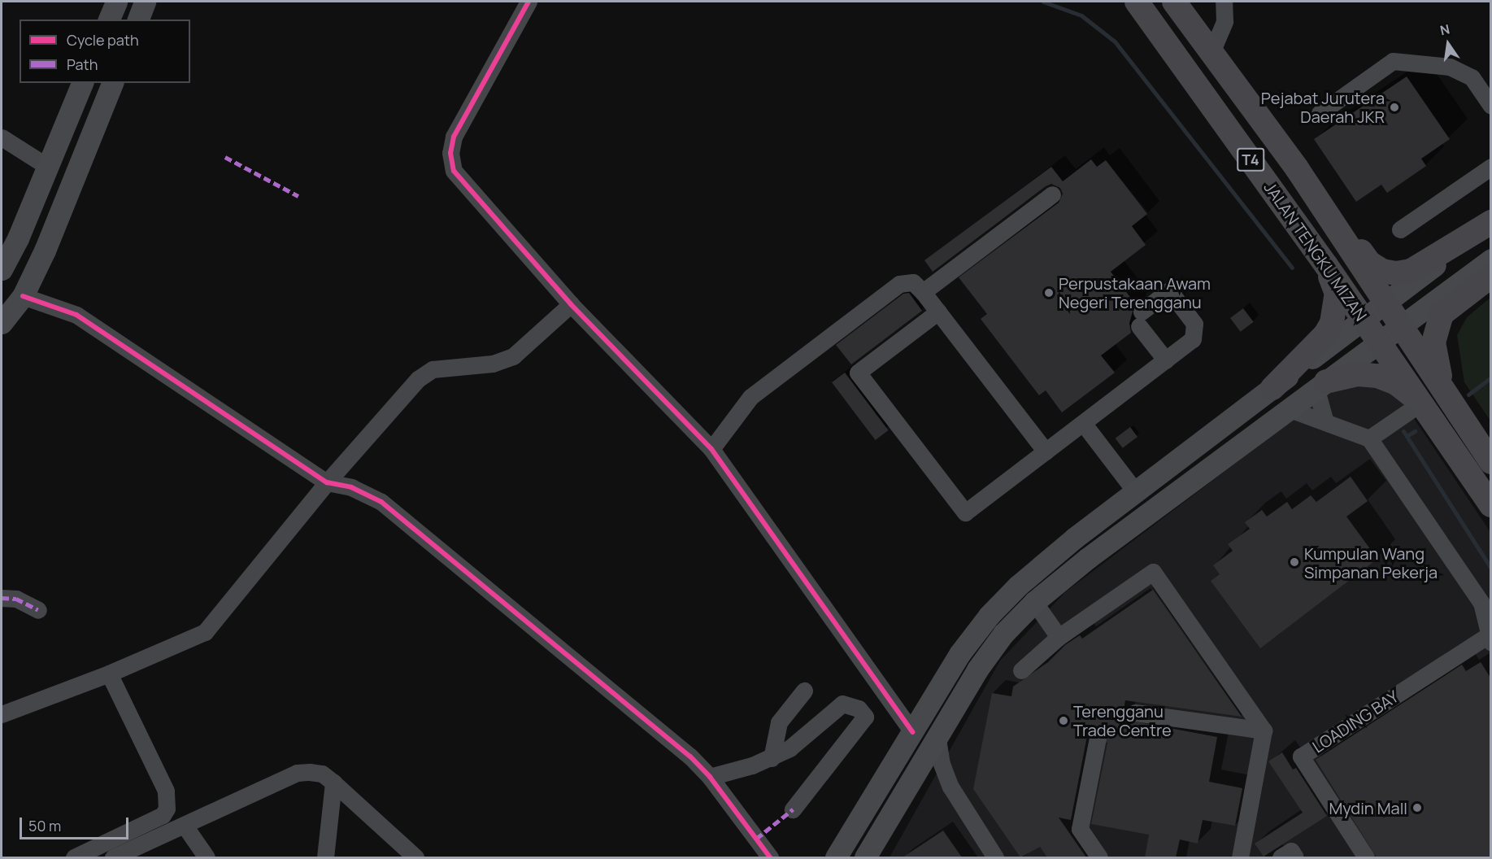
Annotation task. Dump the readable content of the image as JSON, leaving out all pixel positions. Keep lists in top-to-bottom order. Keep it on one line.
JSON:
{"streets":{"highway":["T4","JALAN TENGKU MIZAN"],"street":["LOADING BAY"]},"places":["Pejabat Jurutera Daerah JKR","Perpustakaan Awam Negeri Terengganu","Kumpulan Wang Simpanan Pekerja","Terengganu Trade Centre","Mydin Mall"],"legend":["Cycle path","Path"],"scale_bar":"50 m","north":"top"}
